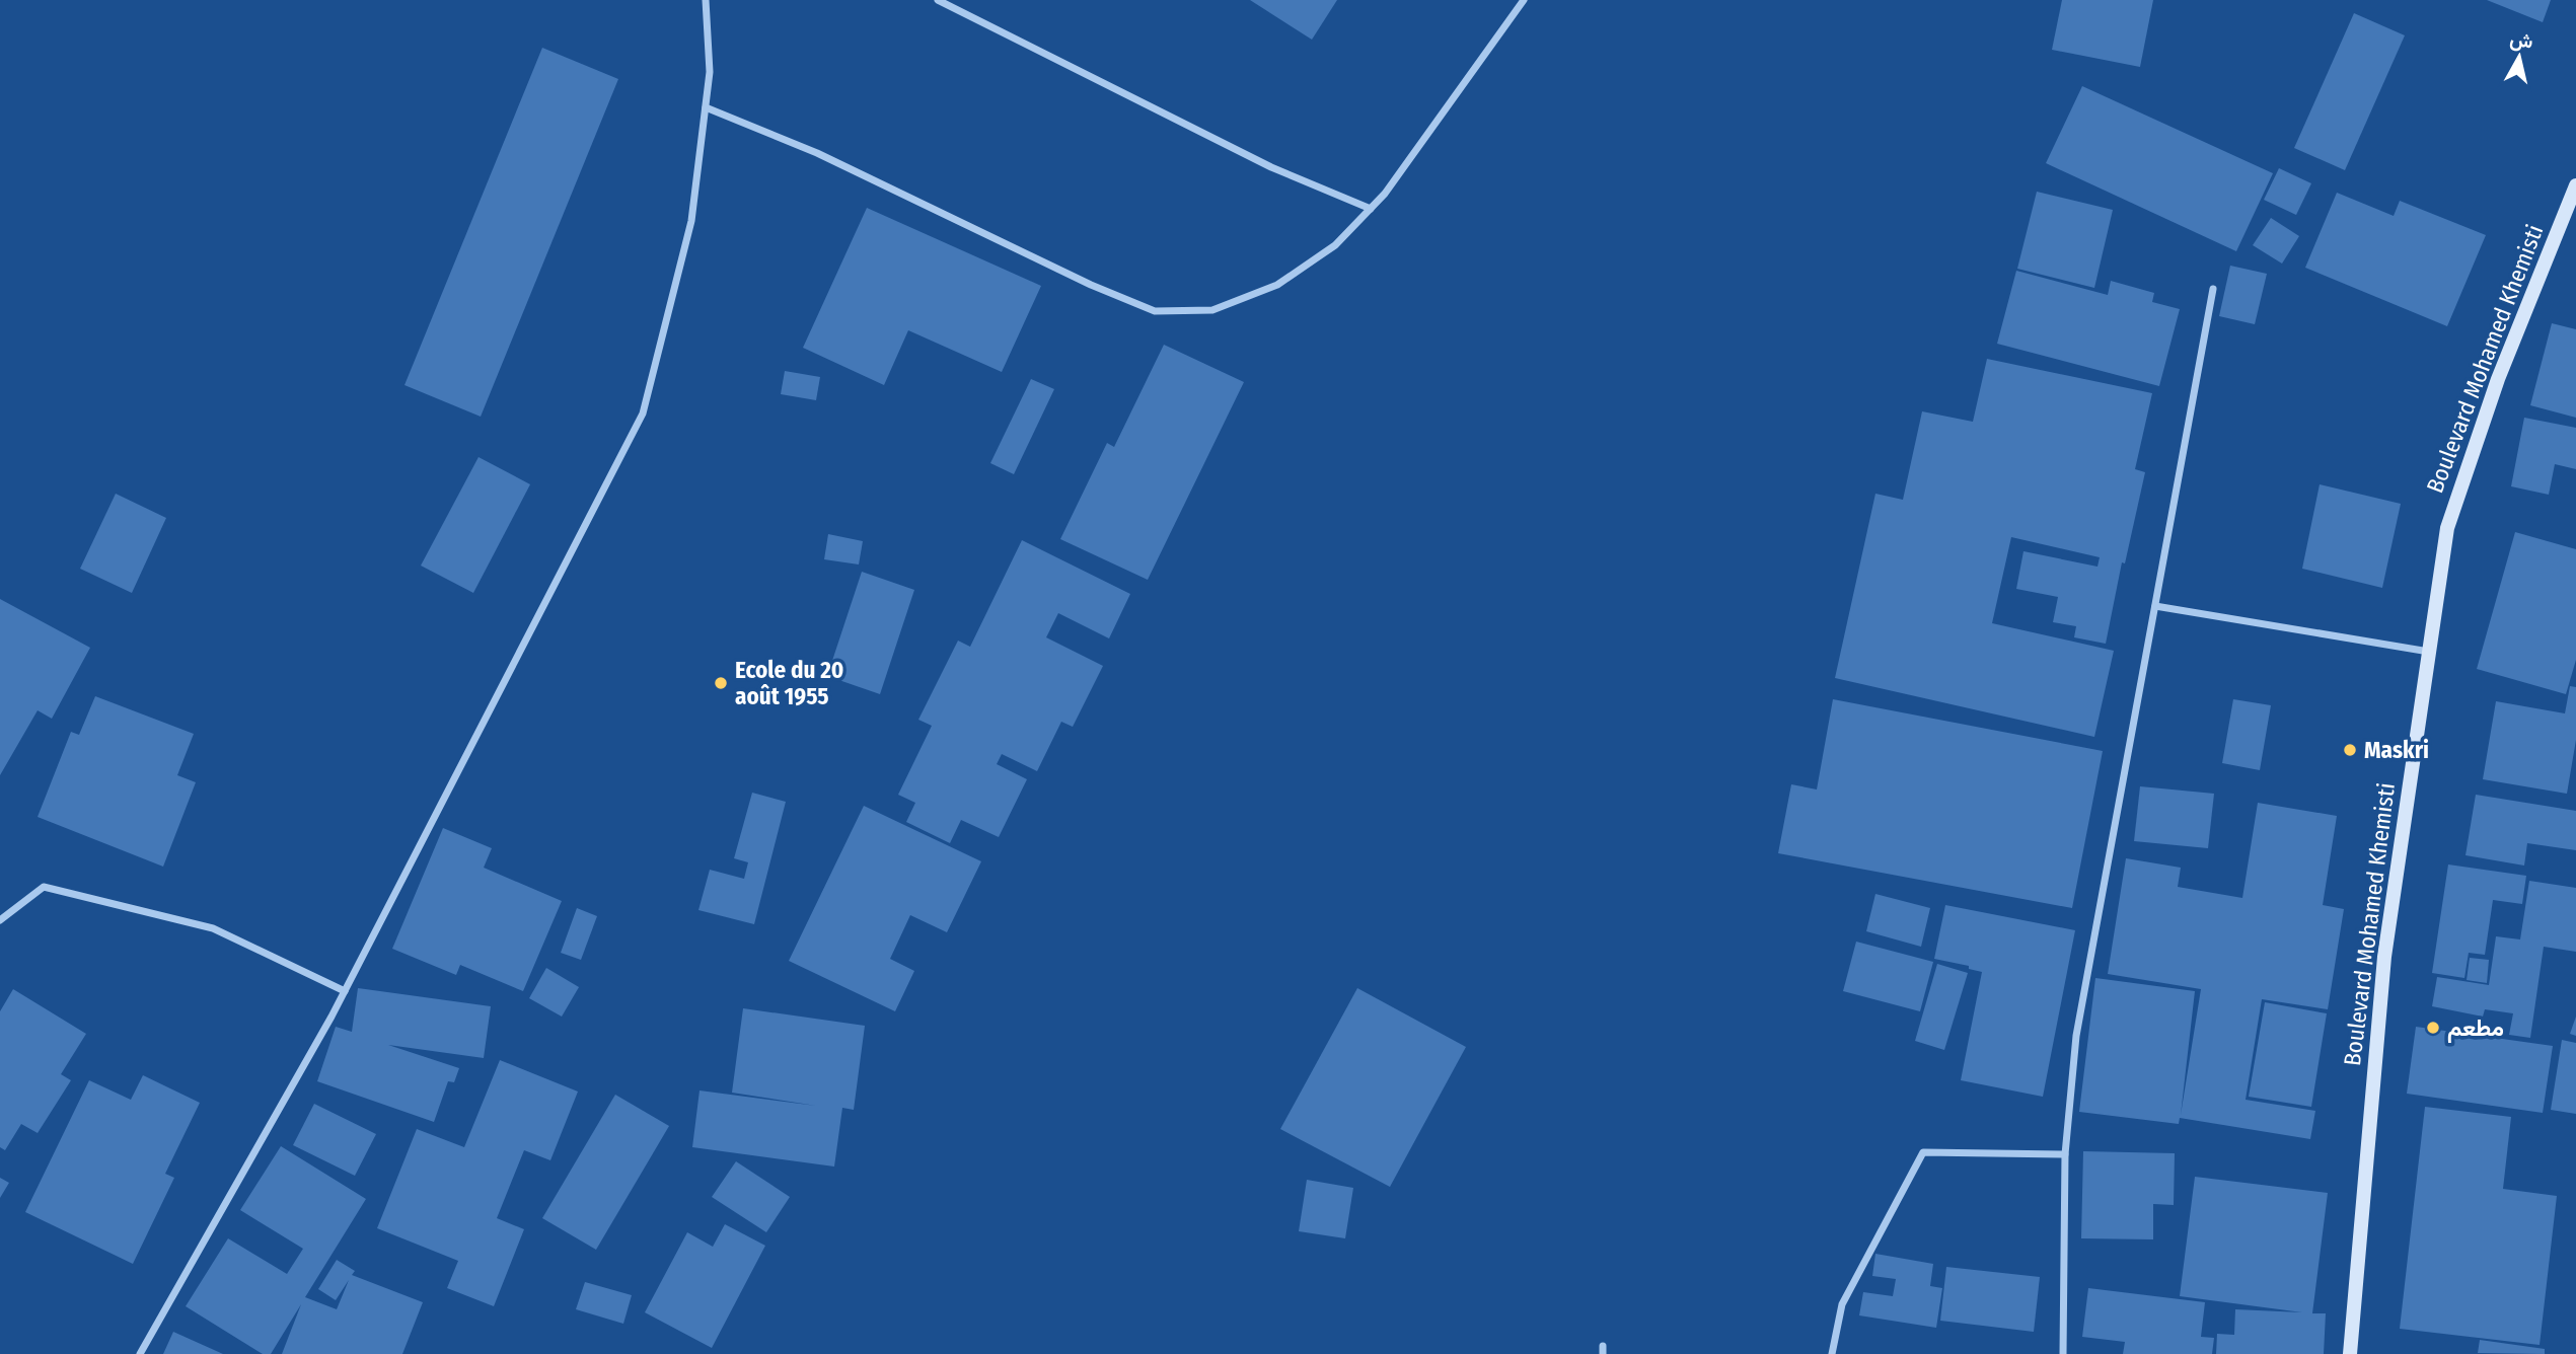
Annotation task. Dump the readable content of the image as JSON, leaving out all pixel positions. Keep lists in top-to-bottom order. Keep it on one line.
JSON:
{"streets":{"main road":["Boulevard Mohamed Khemisti"]},"places":["Ecole du 20 août 1955","Maskri","مطعم"],"north":"top"}
